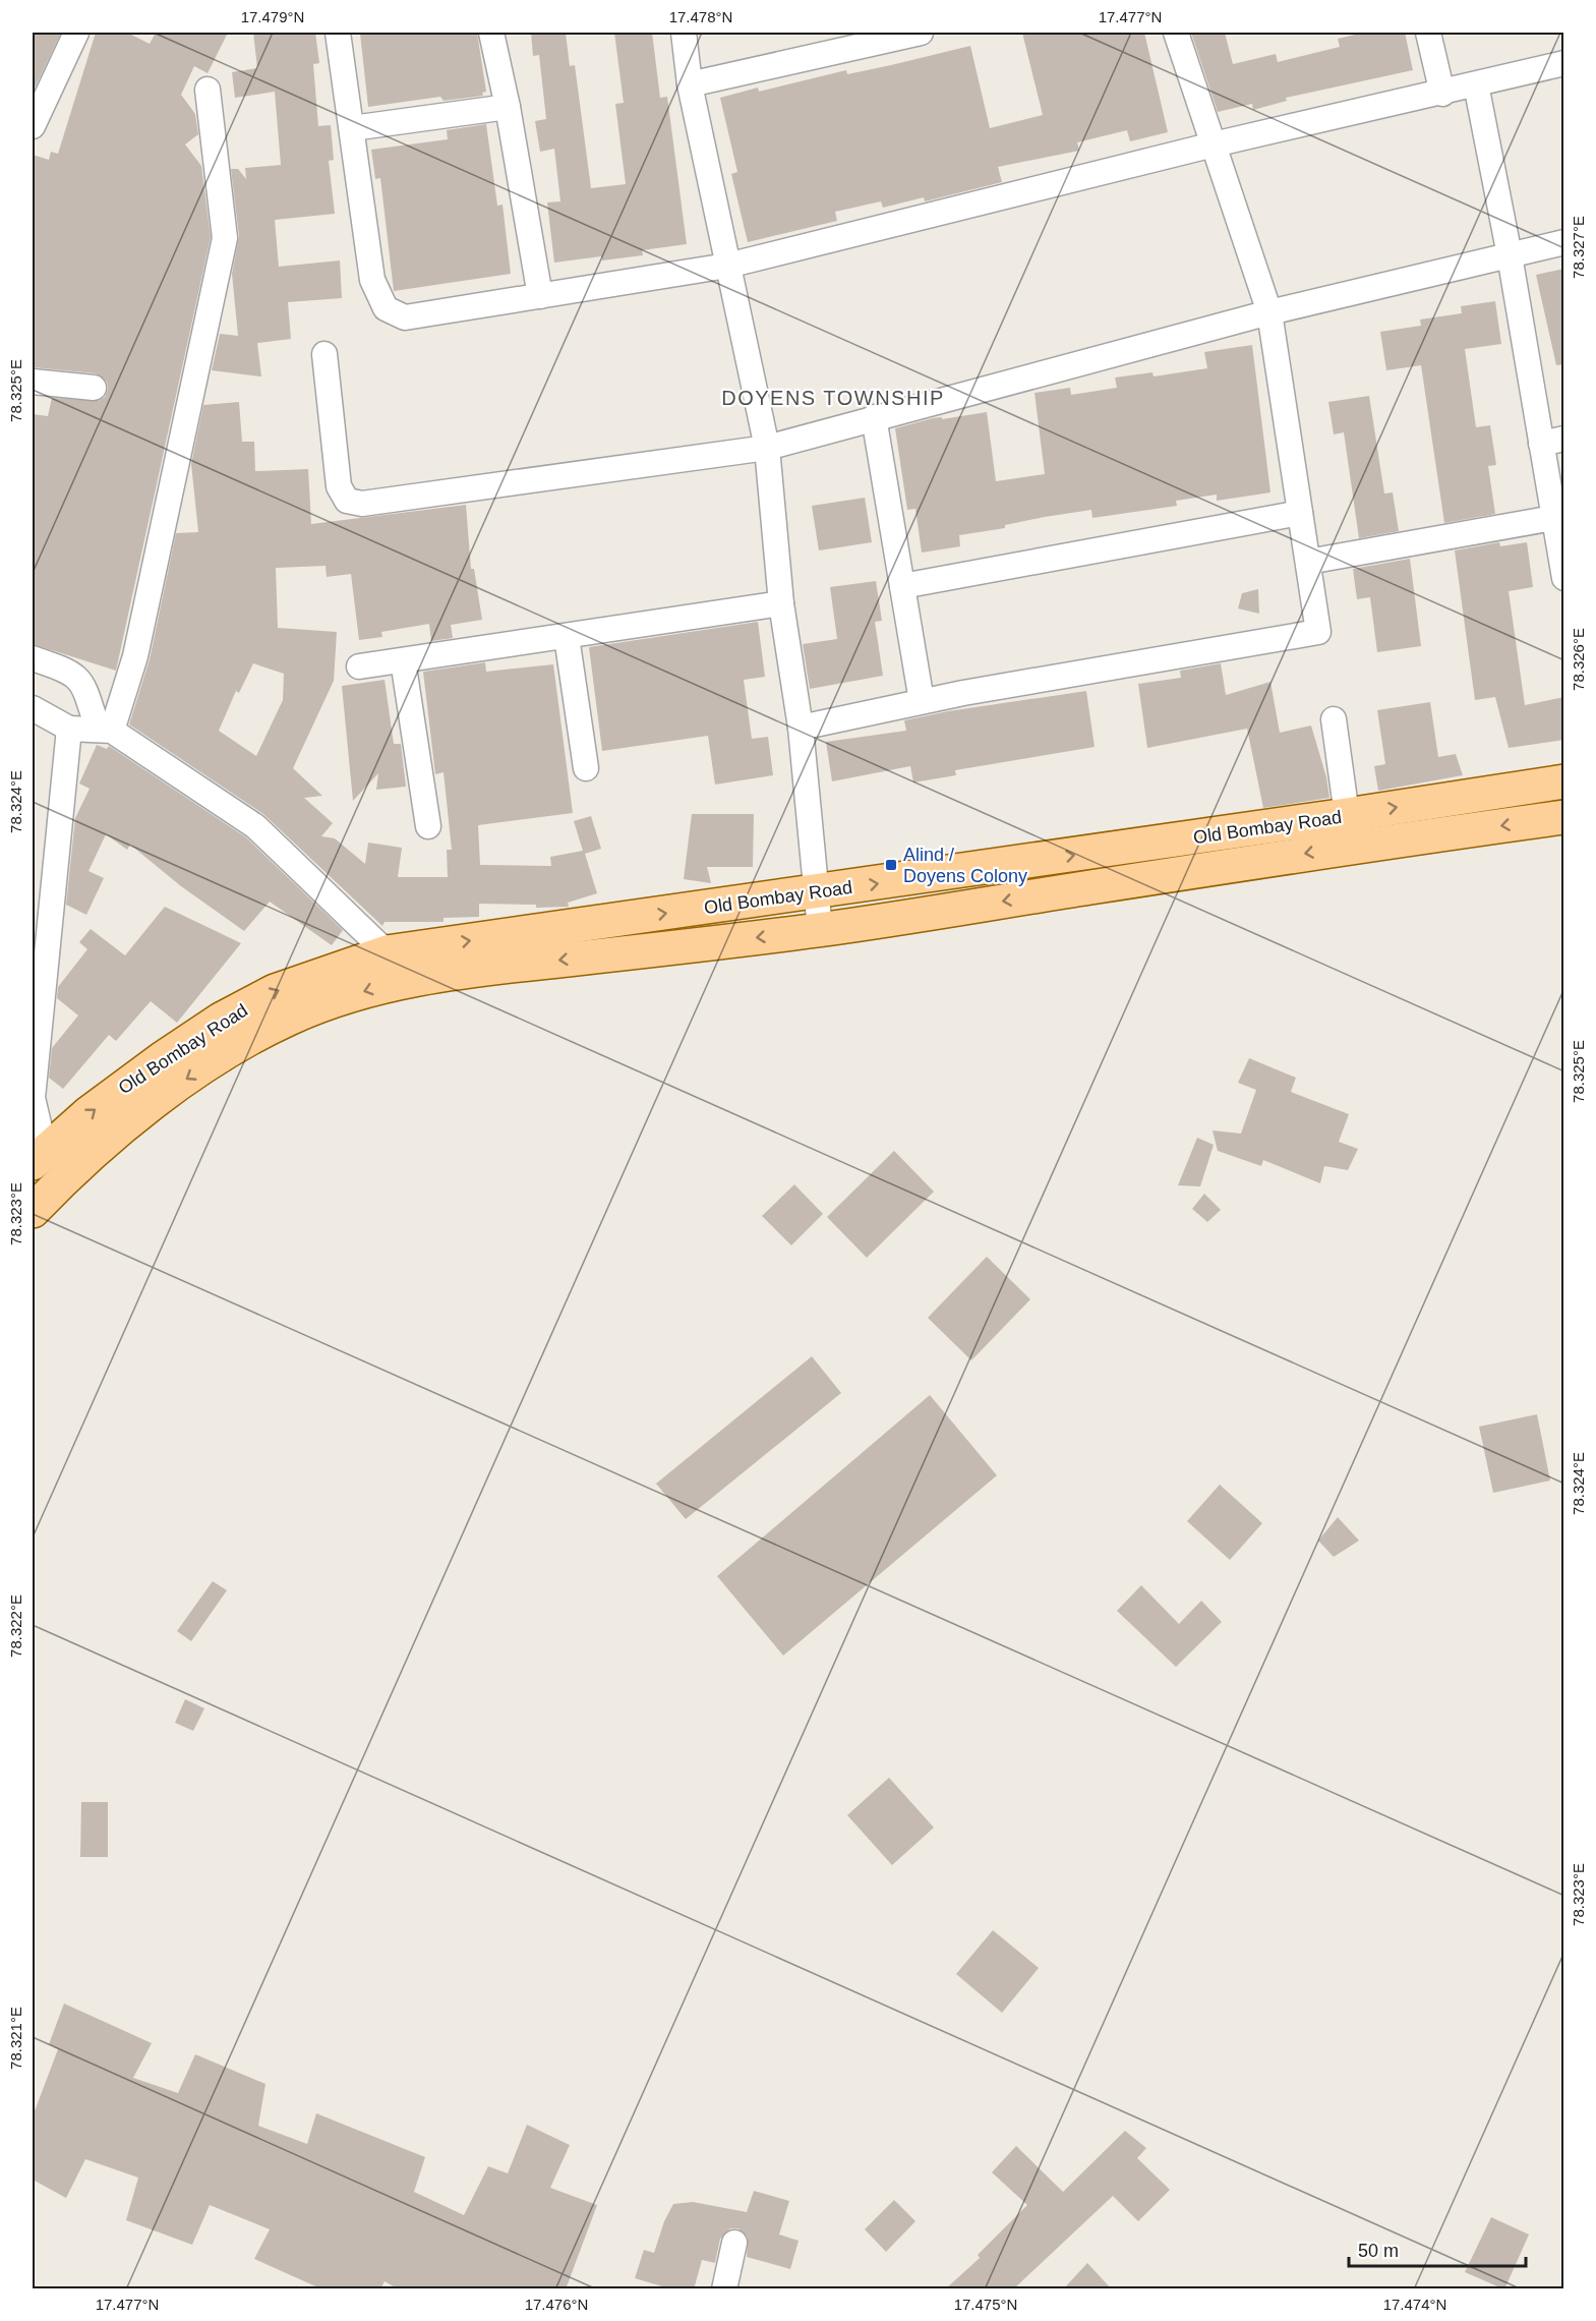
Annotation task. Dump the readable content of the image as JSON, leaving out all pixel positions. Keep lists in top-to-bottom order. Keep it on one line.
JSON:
{"streets":{"main road":["Old Bombay Road"]},"districts":["DOYENS TOWNSHIP"],"places":{"transit":["Alind / Doyens Colony"]},"scale_bar":"50 m","coordinates":["17.479°N","17.478°N","17.477°N","78.327°E","78.325°E","78.326°E","78.324°E","78.323°E","78.322°E","78.321°E","17.476°N","17.475°N","17.474°N"]}
